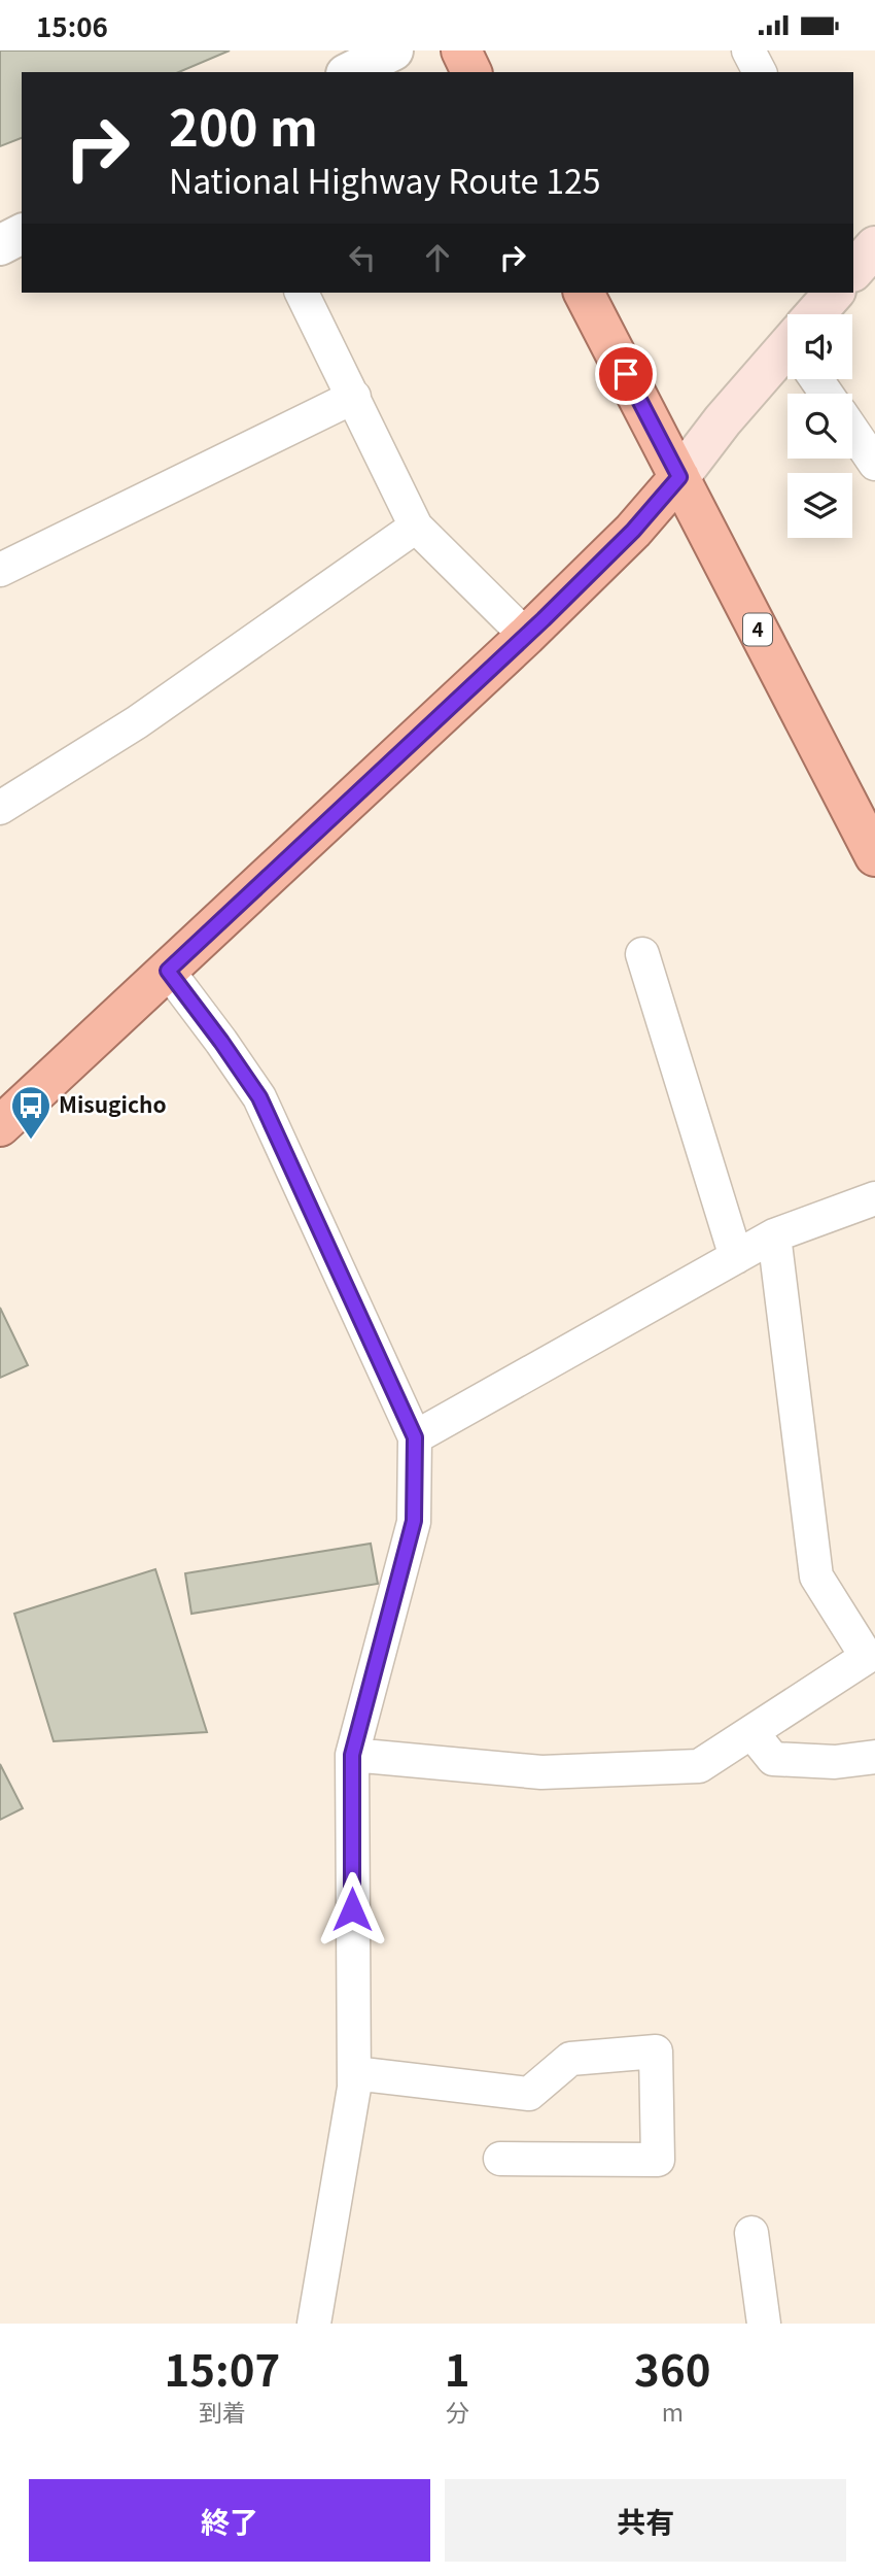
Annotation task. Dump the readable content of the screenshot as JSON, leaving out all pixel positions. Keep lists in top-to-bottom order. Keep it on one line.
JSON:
{"streets":{"highway":["4"]},"places":{"bus stop":["Misugicho"]},"page":{"status":"15:06","turn":["200 m","National Highway Route 125"],"eta":["15:07","到着","1","分","360","m"],"buttons":["終了","共有"]}}
